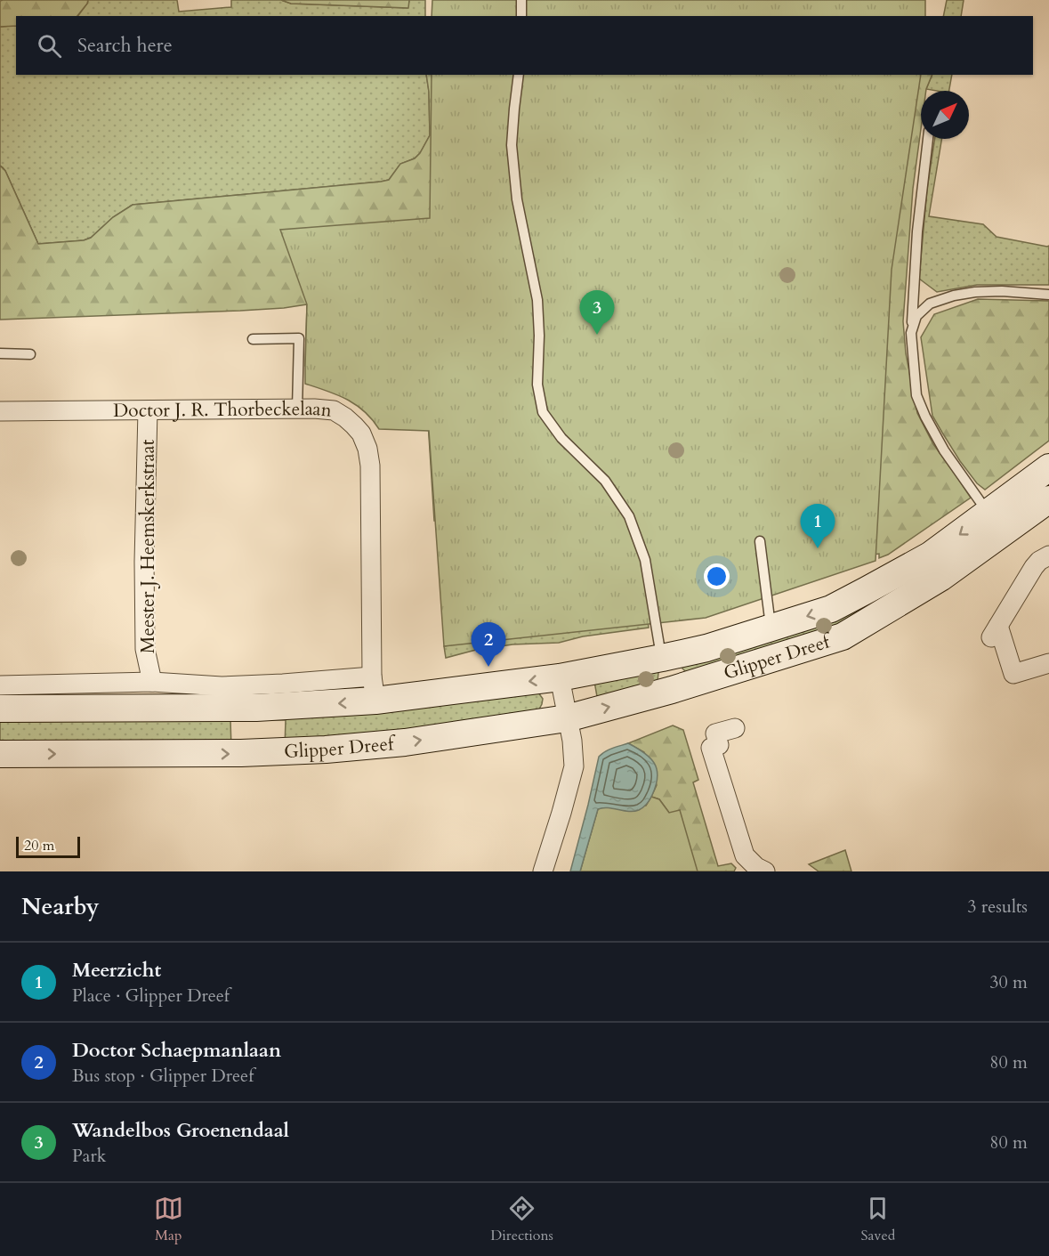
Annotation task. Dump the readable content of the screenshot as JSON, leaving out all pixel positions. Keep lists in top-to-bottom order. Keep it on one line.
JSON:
{"streets":{"street":["Doctor J. R. Thorbeckelaan","Meester J. Heemskerkstraat","Glipper Dreef"]},"crossings":[["Doctor J. R. Thorbeckelaan","Meester J. Heemskerkstraat"],["Doctor J. R. Thorbeckelaan","Glipper Dreef"],["Meester J. Heemskerkstraat","Glipper Dreef"]],"scale_bar":"20 m","north":"top right","page":{"search":"Search here","pins":["3","1","2"],"scale":"20 m","heading":["Nearby","3 results"],"list":[{"mark":"1","name":"Meerzicht","note":"Place · Glipper Dreef","value":"30 m"},{"mark":"2","name":"Doctor Schaepmanlaan","note":"Bus stop · Glipper Dreef","value":"80 m"},{"mark":"3","name":"Wandelbos Groenendaal","note":"Park","value":"80 m"}],"nav":["Map","Directions","Saved"]}}
